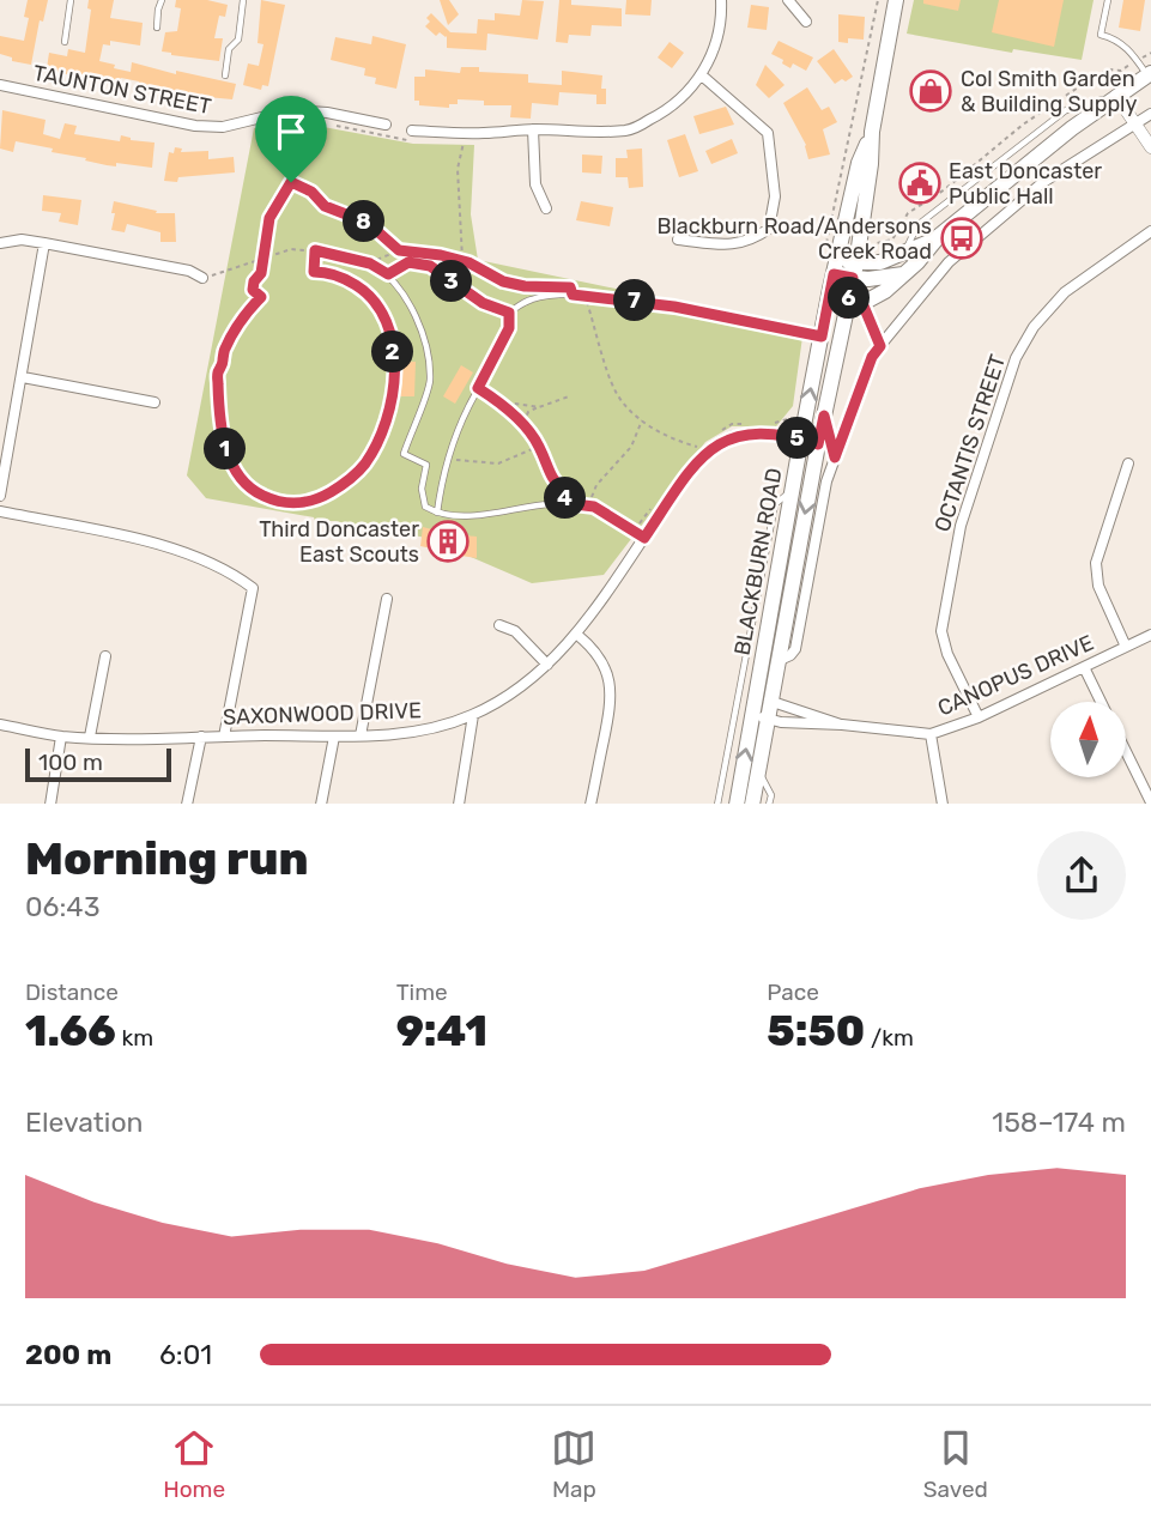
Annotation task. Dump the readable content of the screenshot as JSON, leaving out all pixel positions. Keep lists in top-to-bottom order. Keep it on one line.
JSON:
{"streets":{"main road":["BLACKBURN ROAD"],"street":["TAUNTON STREET","OCTANTIS STREET","CANOPUS DRIVE","SAXONWOOD DRIVE"]},"crossings":[["OCTANTIS STREET","CANOPUS DRIVE"],["BLACKBURN ROAD","CANOPUS DRIVE"],["BLACKBURN ROAD","SAXONWOOD DRIVE"]],"places":{"shop":["Col Smith Garden & Building Supply"],"public building":["East Doncaster Public Hall"],"bus stop":["Blackburn Road/Andersons Creek Road"],"building":["Third Doncaster East Scouts"]},"scale_bar":"100 m","north":"top","page":{"pins":["8","3","6","7","2","5","1","4"],"scale":"100 m","heading":["Morning run","06:43"],"stats":[["Distance","1.66 km"],["Time","9:41"],["Pace","5:50 /km"]],"chart":["Elevation","158–174 m"],"list":[{"name":"200 m","note":"6:01"}],"tabs":["Home","Map","Saved"]}}
